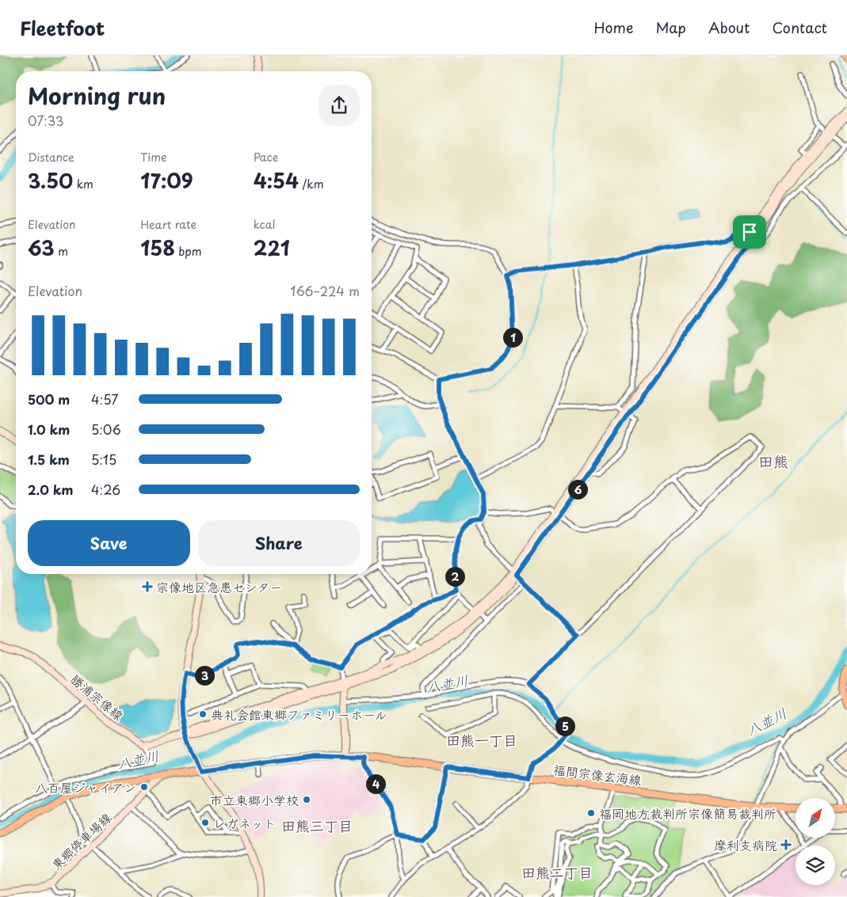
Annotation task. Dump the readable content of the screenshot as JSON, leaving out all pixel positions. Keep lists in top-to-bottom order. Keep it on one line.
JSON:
{"streets":{"main road":["福間宗像玄海線"],"street":["勝浦宗像線","東郷停車場線"]},"crossings":[["福間宗像玄海線","東郷停車場線"]],"districts":["田熊","田熊一丁目","田熊三丁目","田熊二丁目"],"water":["八並川"],"places":{"health":["宗像地区急患センター","摩利支病院"],"other":["典礼会館東郷ファミリーホール","八百屋ジャイアン","市立東郷小学校","福岡地方裁判所宗像簡易裁判所","レガネット"]},"north":"top right","page":{"header":"Fleetfoot","nav":["Home","Map","About","Contact"],"heading":["Morning run","07:33"],"stats":[["Distance","3.50 km"],["Time","17:09"],["Pace","4:54 /km"],["Elevation","63 m"],["Heart rate","158 bpm"],["kcal","221"]],"chart":["Elevation","166–224 m"],"pins":["1","6","2","3","5","4"],"list":[{"name":"500 m","note":"4:57"},{"name":"1.0 km","note":"5:06"},{"name":"1.5 km","note":"5:15"},{"name":"2.0 km","note":"4:26"}],"buttons":["Save","Share"]}}
